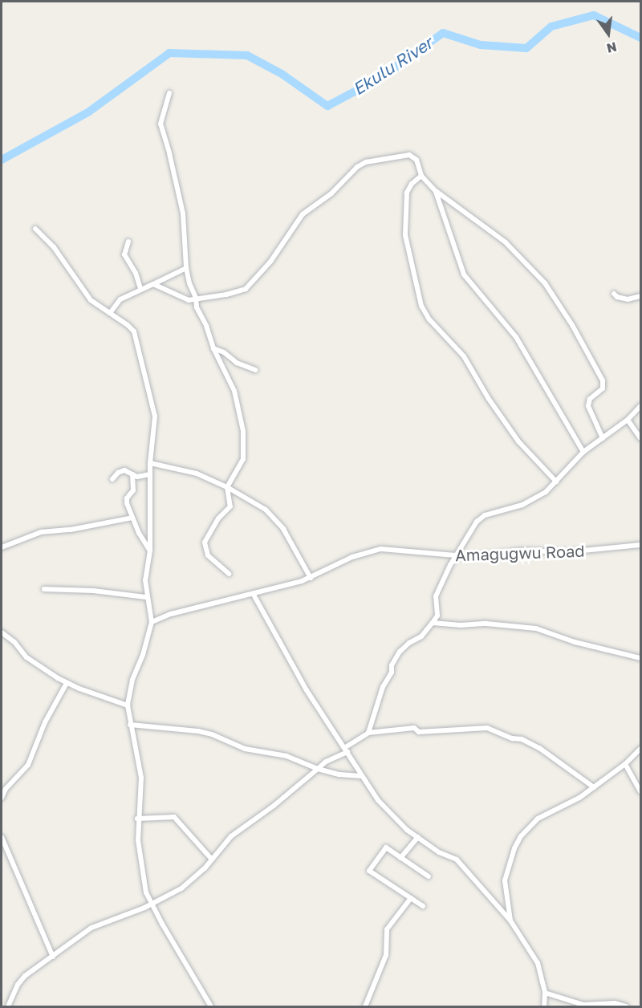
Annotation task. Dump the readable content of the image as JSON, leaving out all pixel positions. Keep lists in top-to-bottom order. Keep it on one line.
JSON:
{"streets":{"street":["Amagugwu Road"]},"water":["Ekulu River"],"north":"bottom"}
